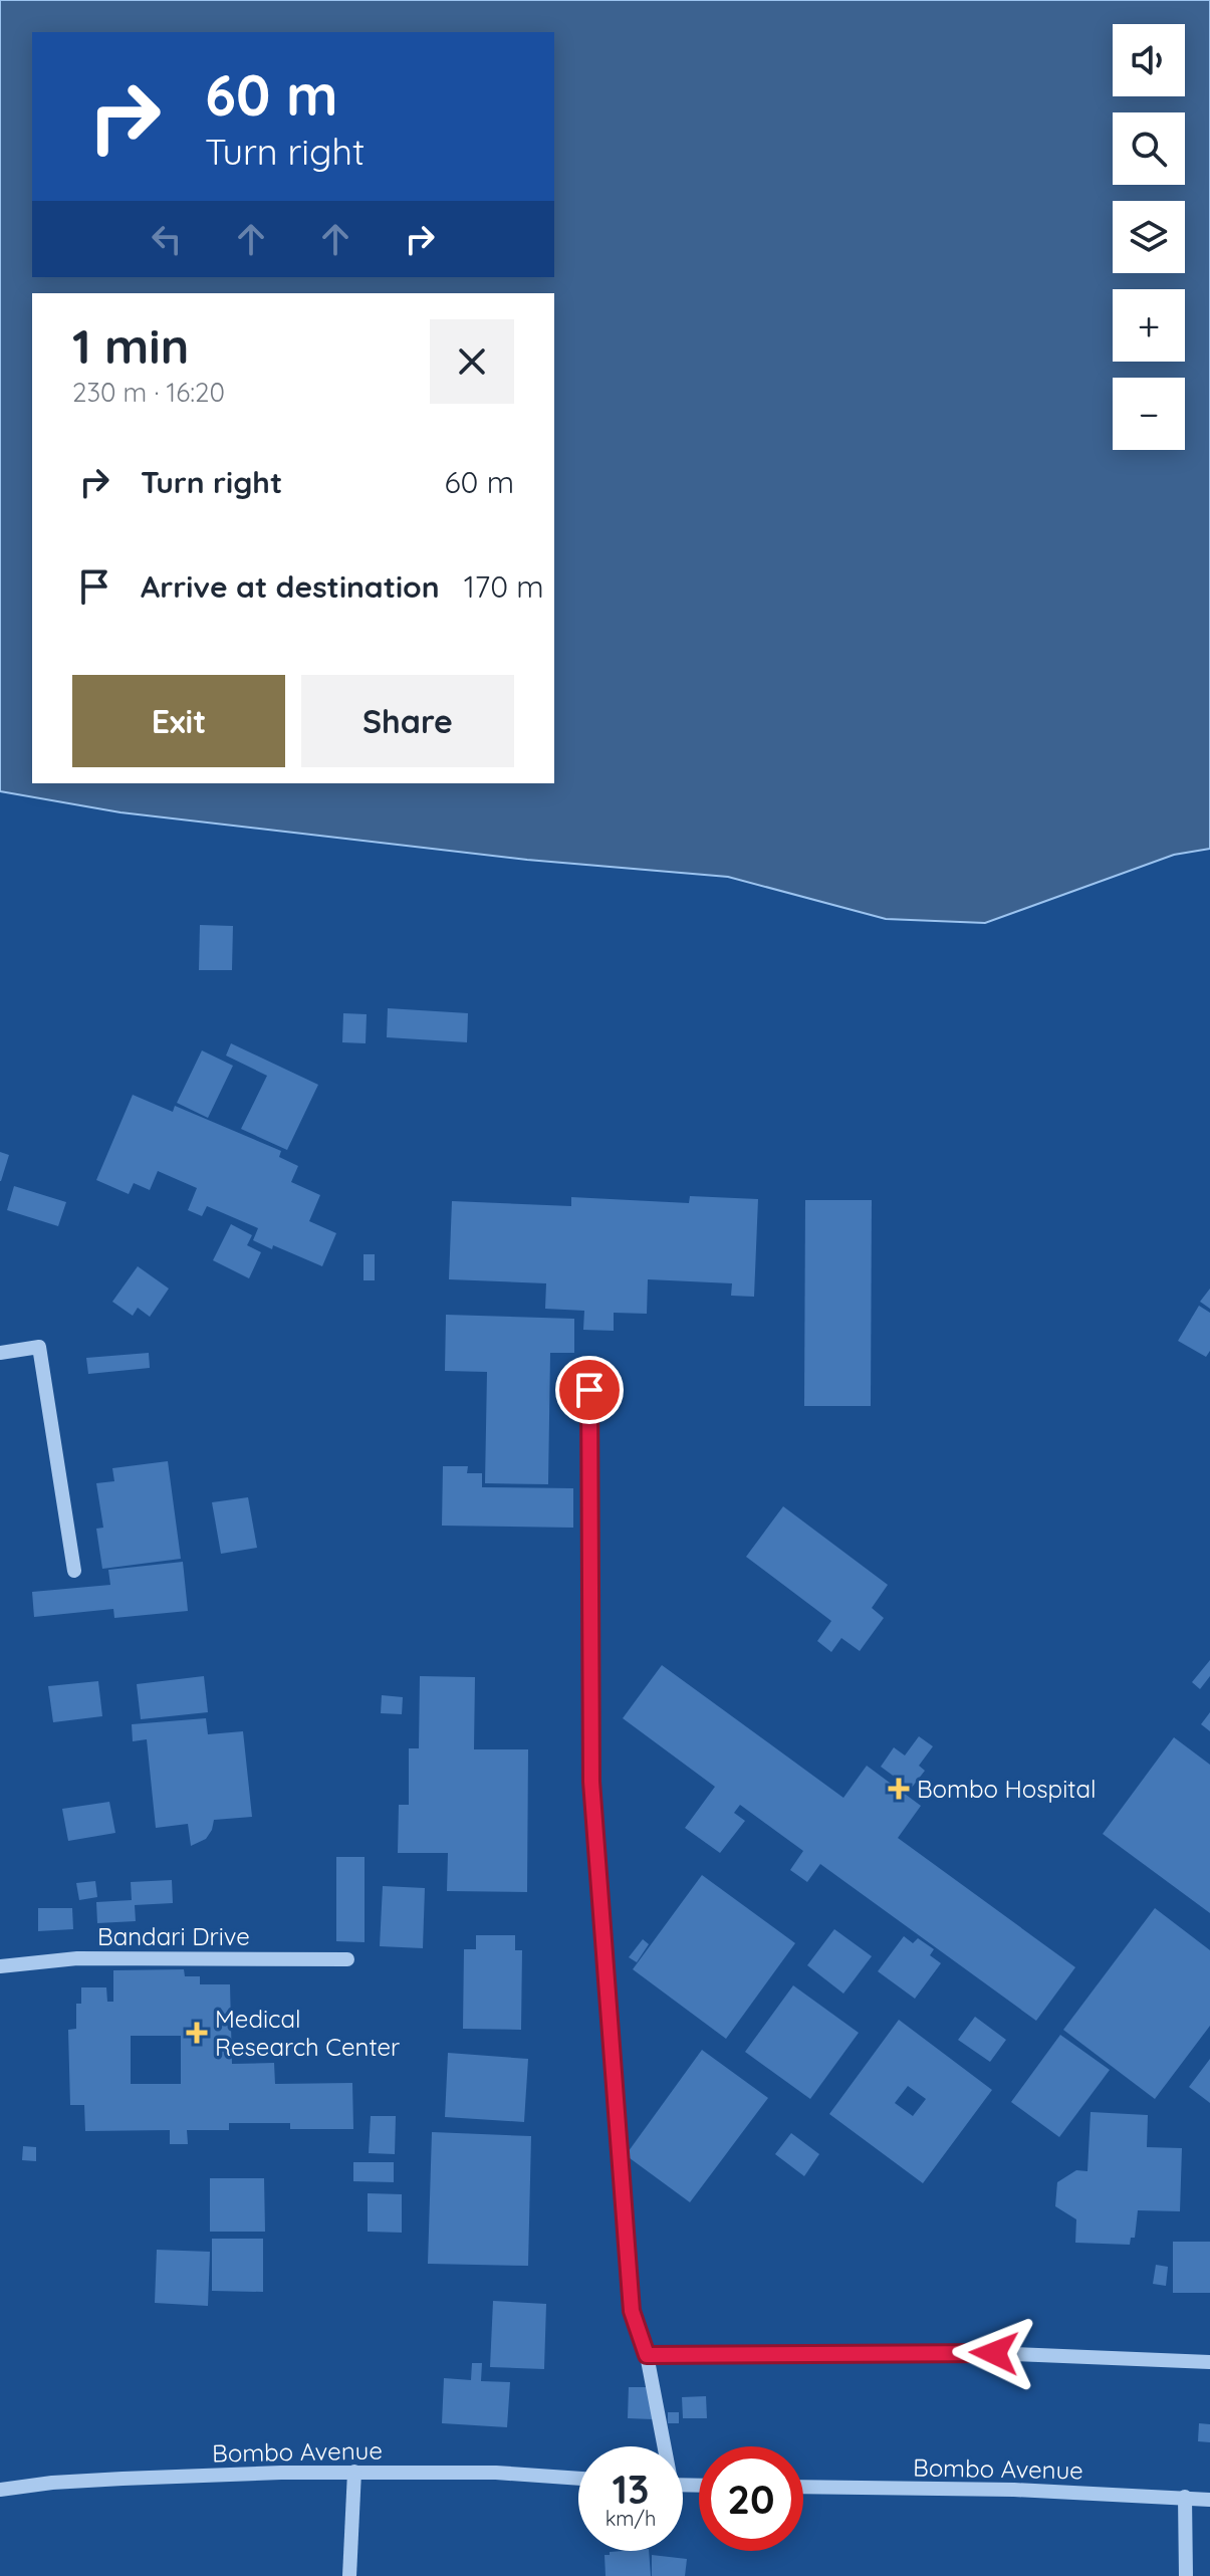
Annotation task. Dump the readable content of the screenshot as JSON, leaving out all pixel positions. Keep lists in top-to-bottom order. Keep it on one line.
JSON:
{"streets":{"street":["Bandari Drive","Bombo Avenue"]},"places":{"health":["Bombo Hospital","Medical Research Center"]},"page":{"map_buttons":["+","−"],"turn":["60 m","Turn right"],"heading":["1 min","230 m · 16:20"],"list":[{"name":"Turn right","value":"60 m"},{"name":"Arrive at destination","value":"170 m"}],"buttons":["Exit","Share"],"speed":"13 km/h","limit":"20"}}
